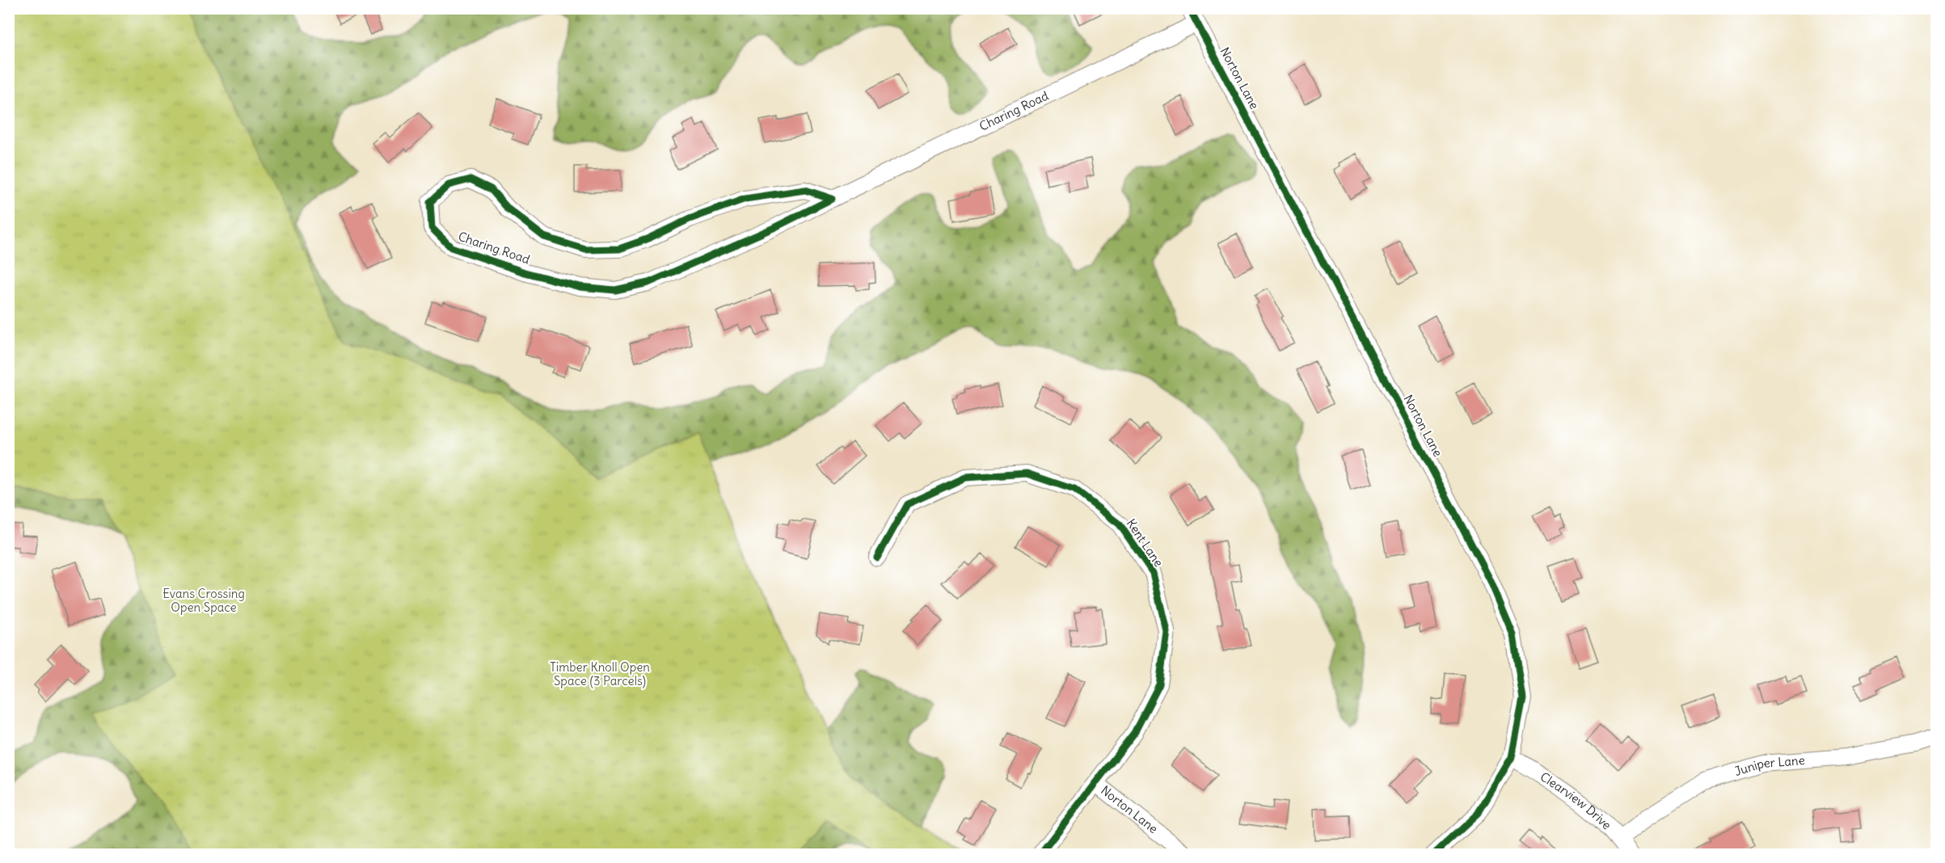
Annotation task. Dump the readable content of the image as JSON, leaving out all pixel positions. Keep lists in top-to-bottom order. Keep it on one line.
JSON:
{"streets":{"street":["Norton Lane","Charing Road","Kent Lane","Juniper Lane","Clearview Drive"]},"crossings":[["Norton Lane","Charing Road"],["Norton Lane","Kent Lane"],["Norton Lane","Clearview Drive"],["Juniper Lane","Clearview Drive"]],"parks":["Evans Crossing Open Space","Timber Knoll Open Space (3 Parcels)"]}
